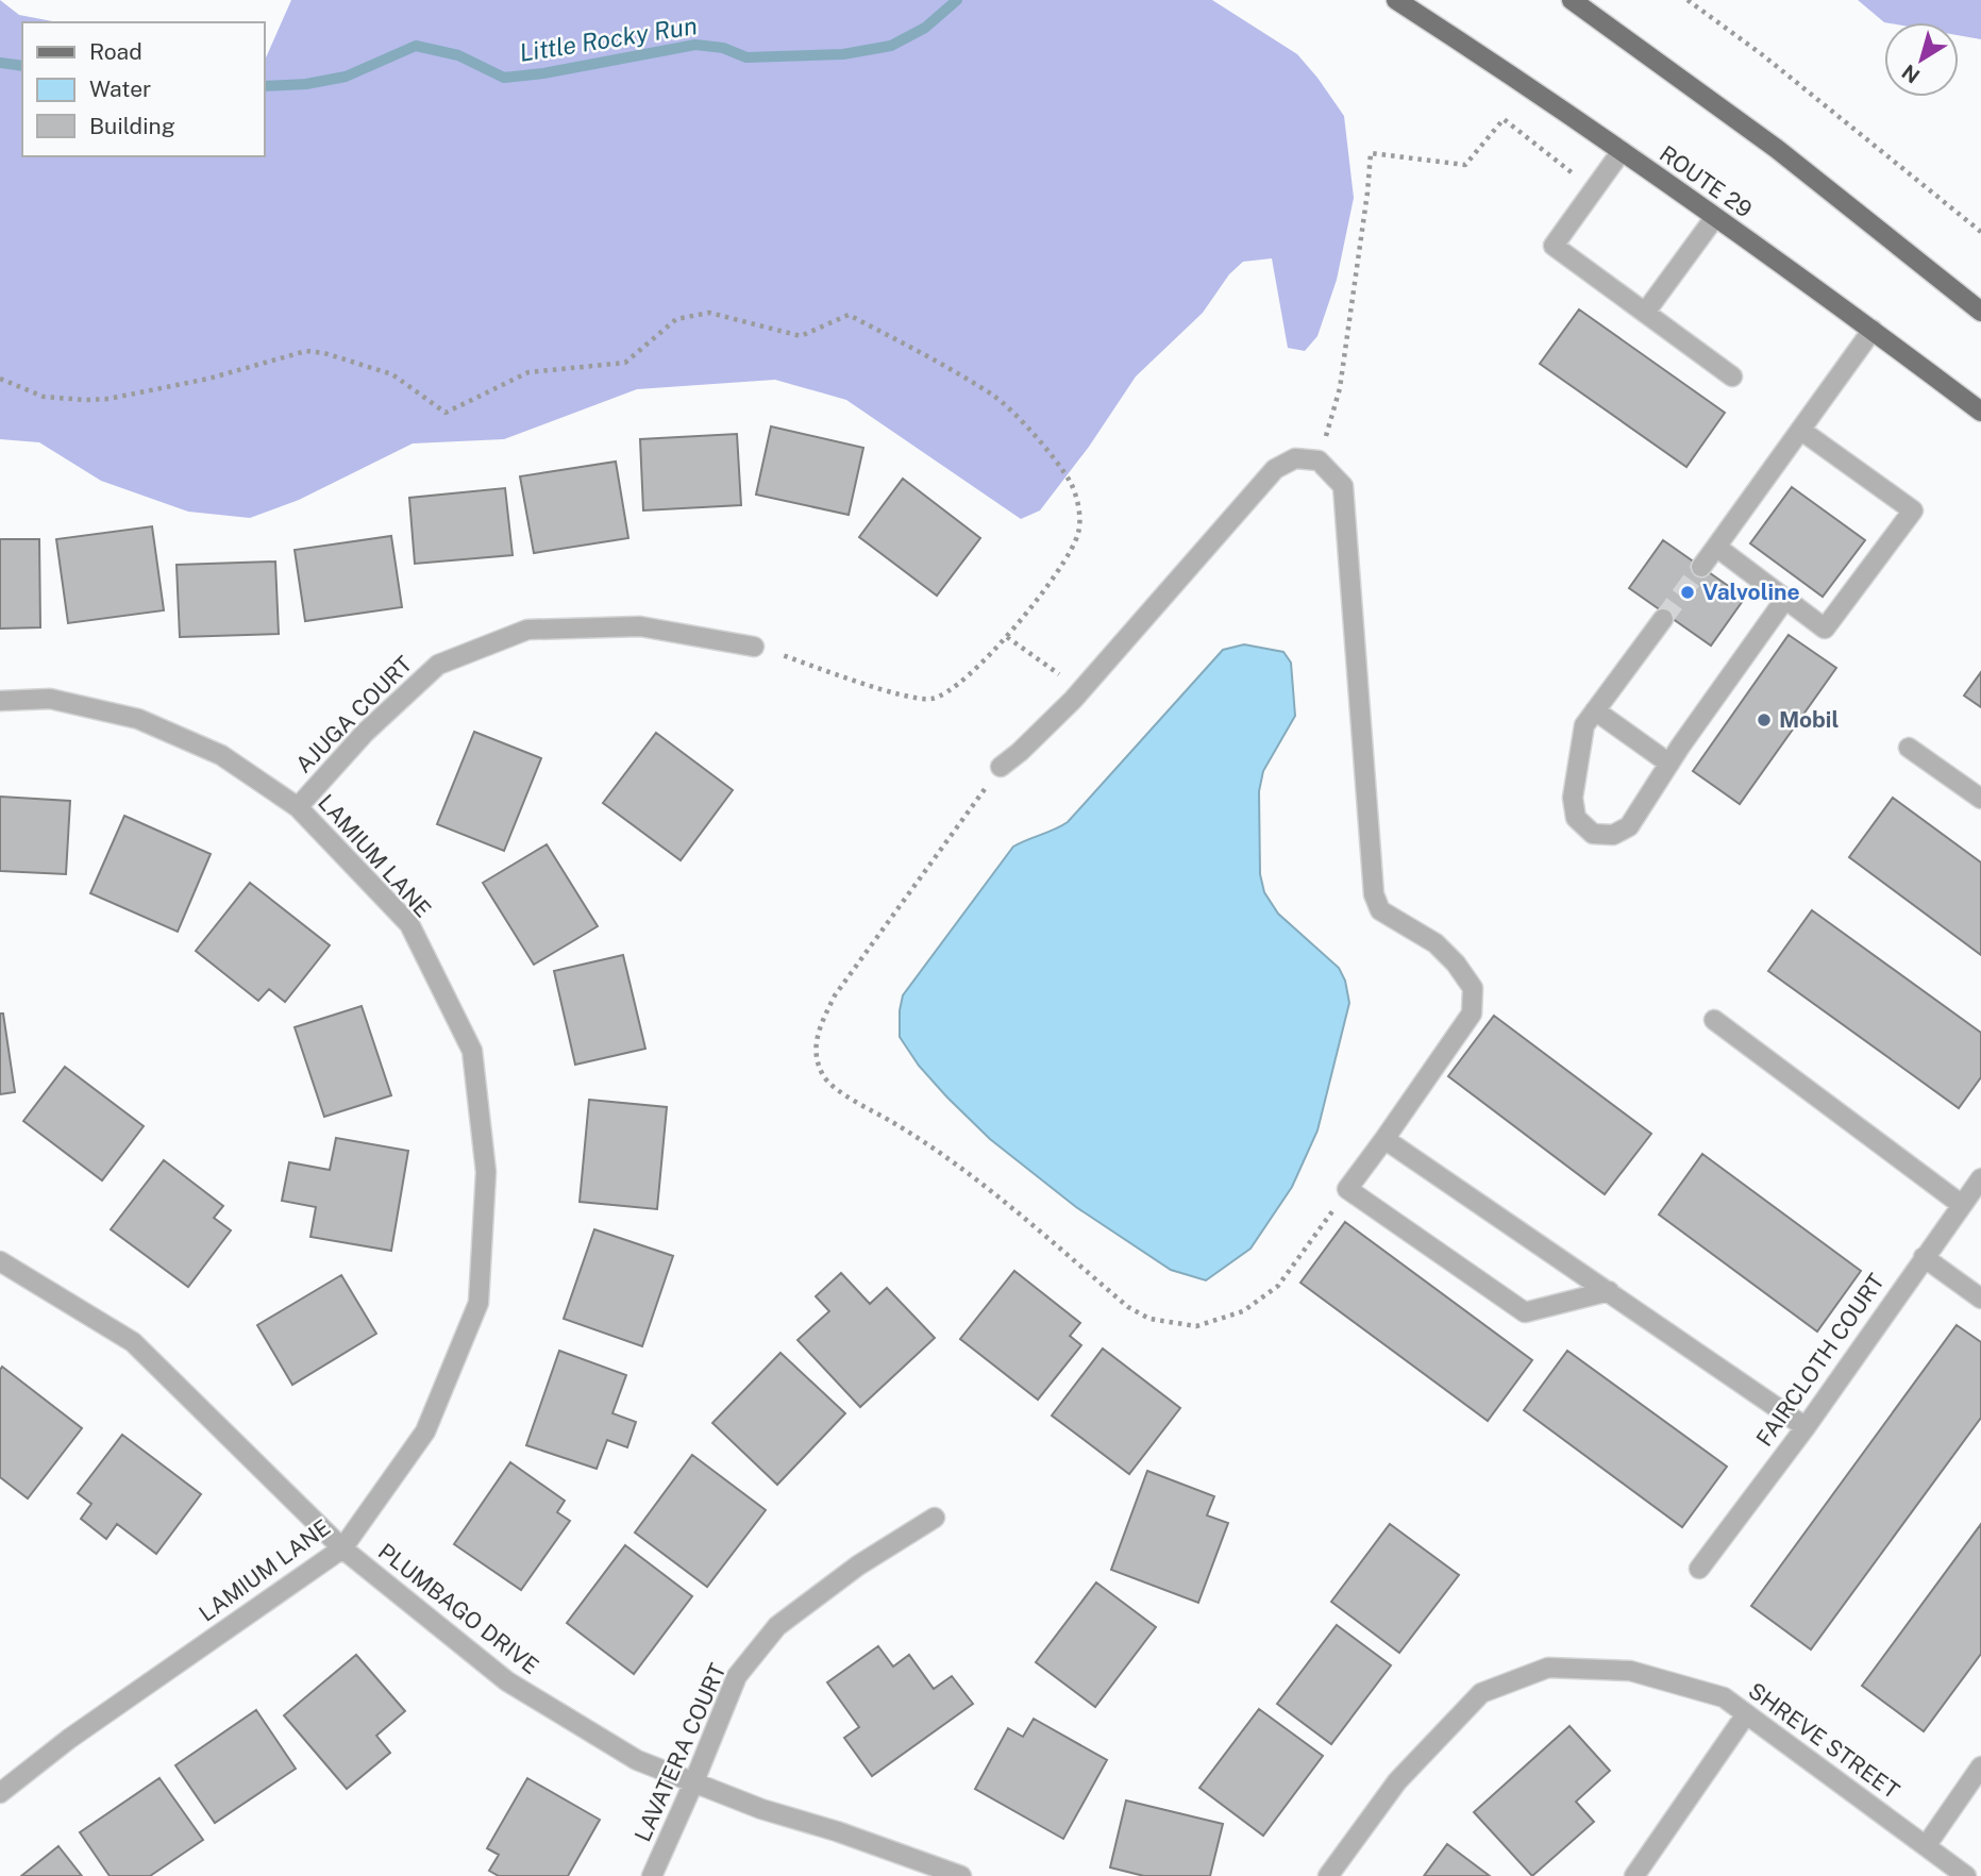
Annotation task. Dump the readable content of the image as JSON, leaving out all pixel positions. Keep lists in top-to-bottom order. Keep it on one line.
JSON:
{"streets":{"main road":["ROUTE 29"],"street":["AJUGA COURT","LAMIUM LANE","FAIRCLOTH COURT","PLUMBAGO DRIVE","SHREVE STREET","LAVATERA COURT"]},"crossings":[["AJUGA COURT","LAMIUM LANE"],["LAMIUM LANE","PLUMBAGO DRIVE"],["PLUMBAGO DRIVE","LAVATERA COURT"]],"water":["Little Rocky Run"],"places":["Valvoline","Mobil"],"legend":["Road","Water","Building"],"north":"bottom left"}
